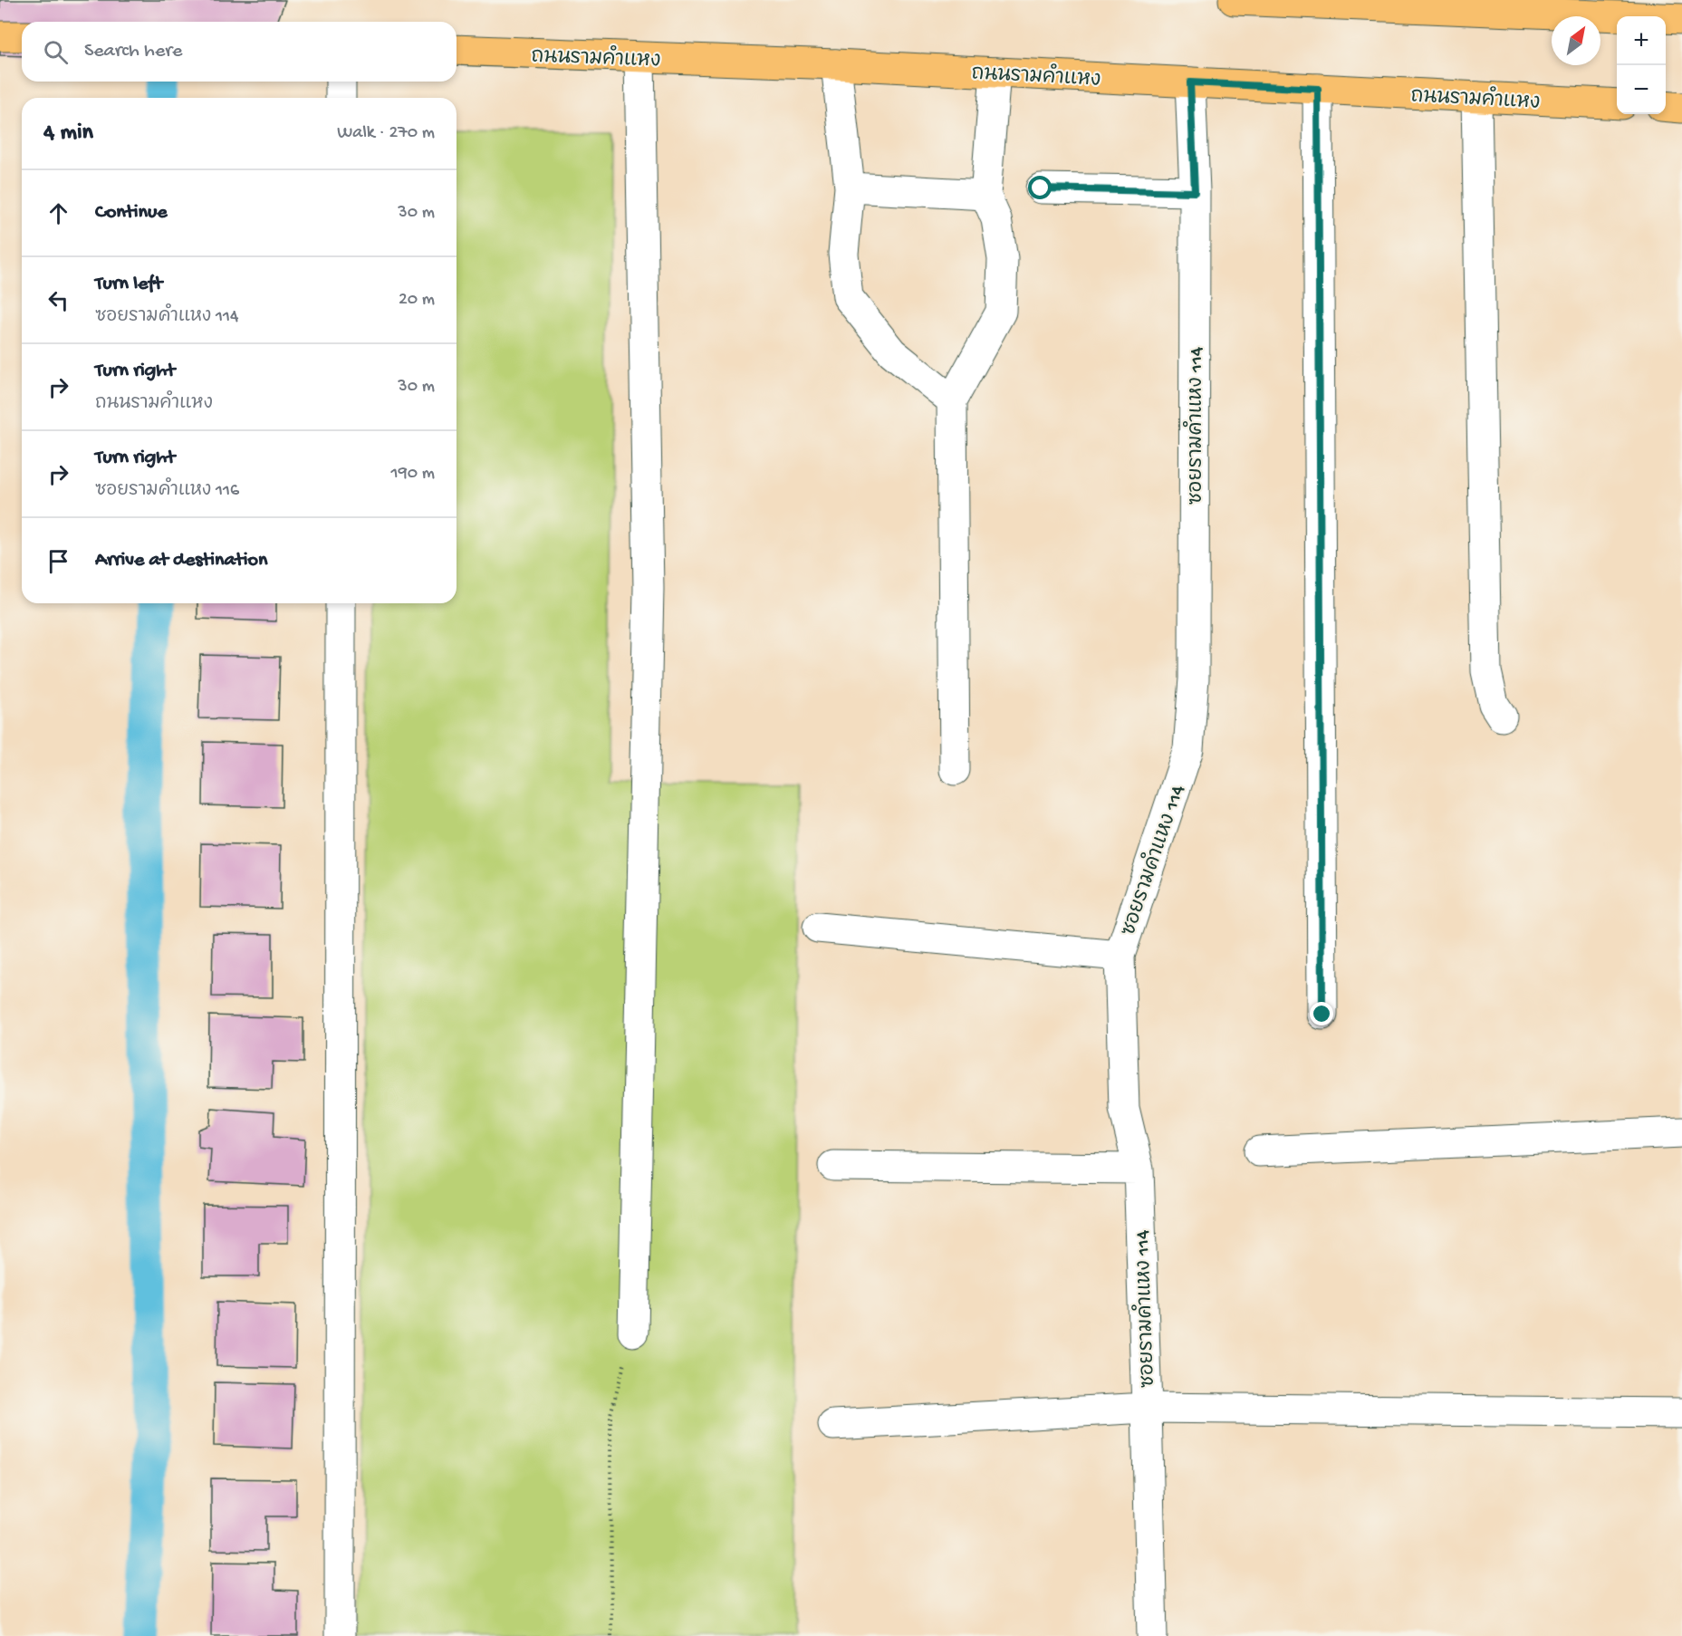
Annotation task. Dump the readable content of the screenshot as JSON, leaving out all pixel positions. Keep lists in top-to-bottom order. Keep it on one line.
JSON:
{"streets":{"main road":["ถนนรามคำแหง"],"street":["ซอยรามคำแหง 114"]},"crossings":[["ถนนรามคำแหง","ซอยรามคำแหง 114"]],"north":"top right","page":{"map_buttons":["+","−"],"search":"Search here","heading":["4 min","Walk · 270 m"],"list":[["Continue","30 m"],["Turn left","ซอยรามคำแหง 114","20 m"],["Turn right","ถนนรามคำแหง","30 m"],["Turn right","ซอยรามคำแหง 116","190 m"],"Arrive at destination"]}}
